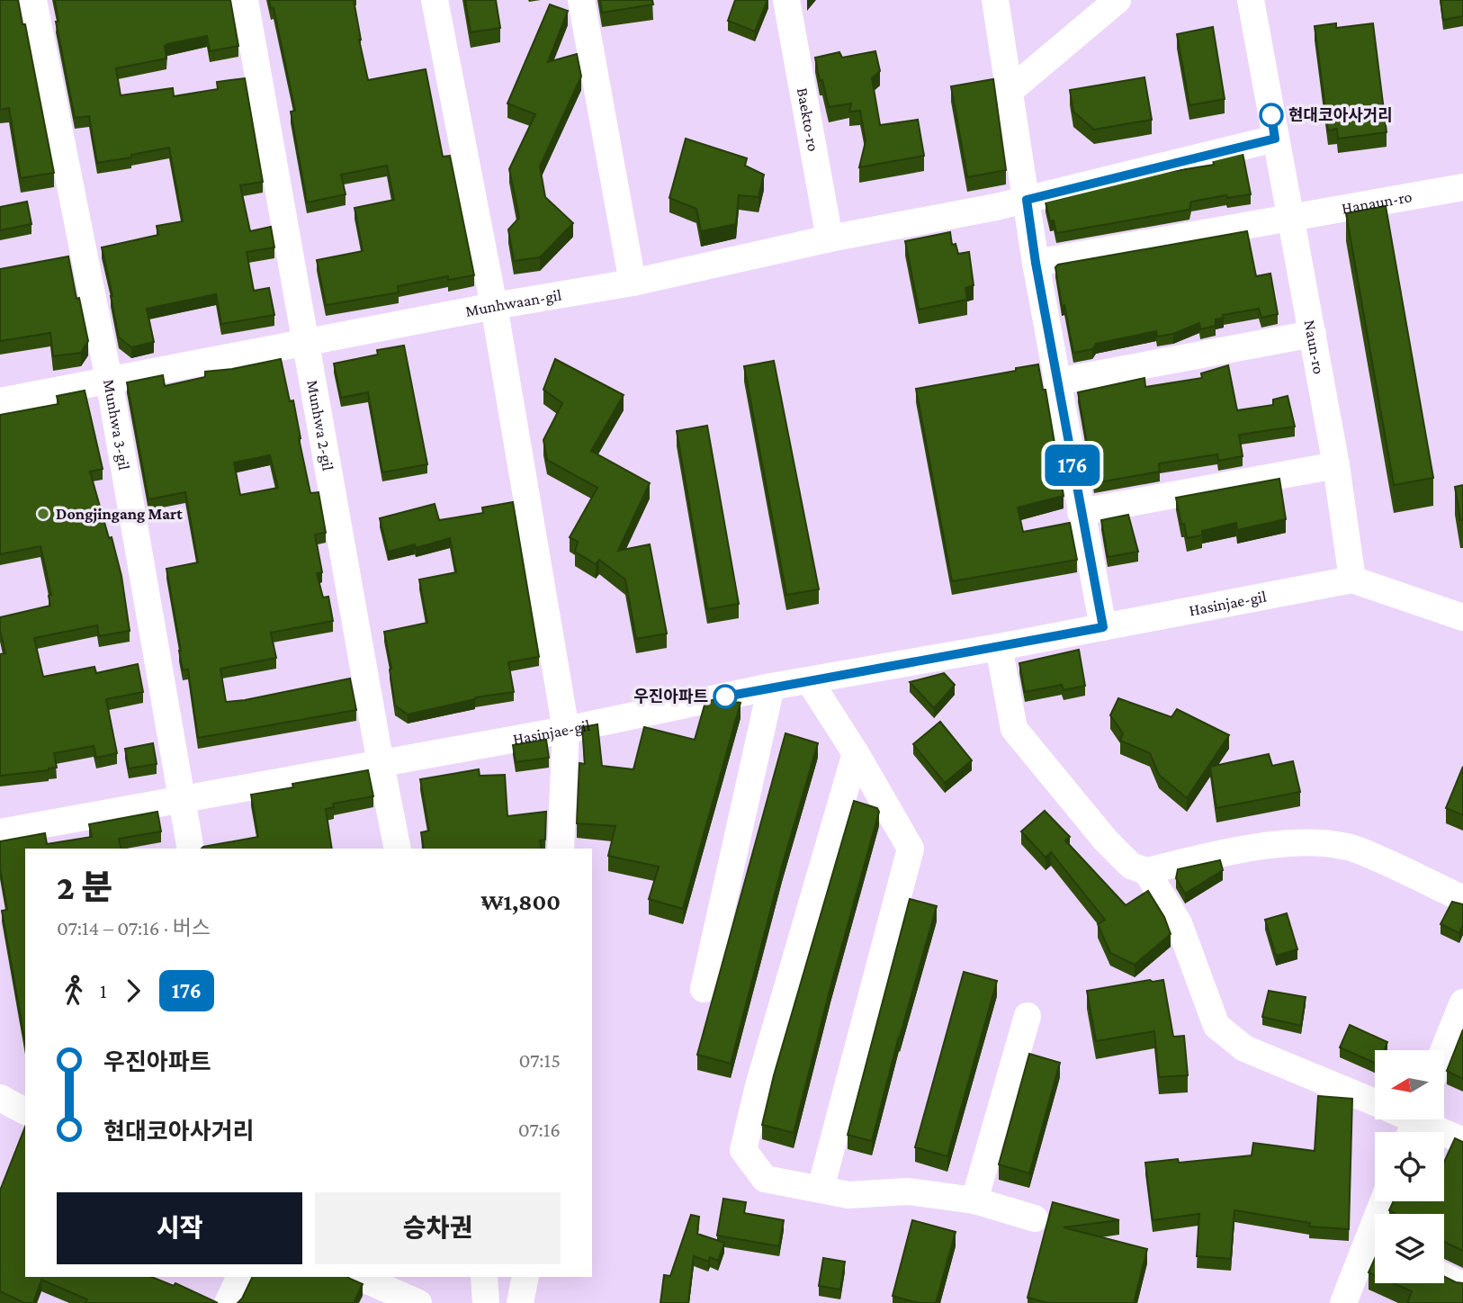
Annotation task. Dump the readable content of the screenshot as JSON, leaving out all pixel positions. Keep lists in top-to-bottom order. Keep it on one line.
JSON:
{"streets":{"street":["Baekto-ro","Hanaun-ro","Munhwaan-gil","Naun-ro","Munhwa 3-gil","Munhwa 2-gil","Hasinjae-gil"]},"crossings":[["Baekto-ro","Munhwaan-gil"],["Hanaun-ro","Naun-ro"],["Munhwaan-gil","Naun-ro"],["Munhwaan-gil","Munhwa 3-gil"],["Munhwaan-gil","Munhwa 2-gil"],["Naun-ro","Hasinjae-gil"],["Munhwa 3-gil","Hasinjae-gil"],["Munhwa 2-gil","Hasinjae-gil"]],"places":["현대코아사거리","Dongjingang Mart","우진아파트"],"lines":["bus line 176"],"north":"left","page":{"on_map":"176","heading":["2 분","07:14 – 07:16 · 버스","₩1,800"],"legs":["1","176"],"list":[{"name":"우진아파트","value":"07:15"},{"name":"현대코아사거리","value":"07:16"}],"buttons":["시작","승차권"]}}
